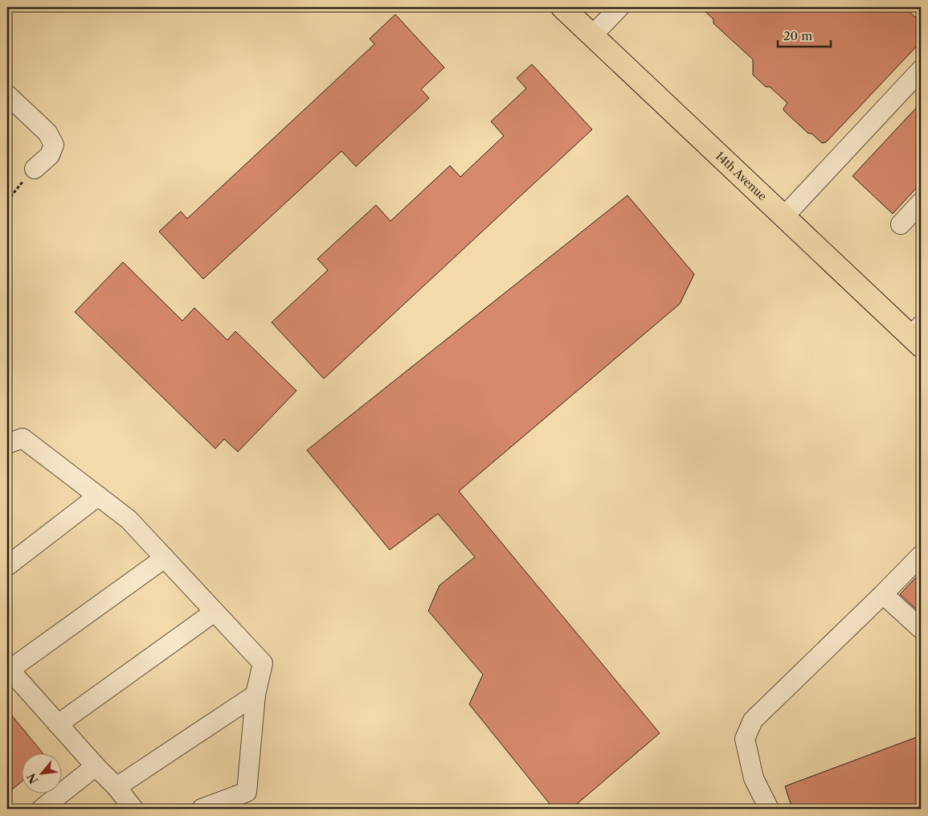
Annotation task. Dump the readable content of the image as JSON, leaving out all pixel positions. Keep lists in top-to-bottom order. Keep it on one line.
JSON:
{"streets":{"main road":["14th Avenue"]},"scale_bar":"20 m","north":"bottom left"}
